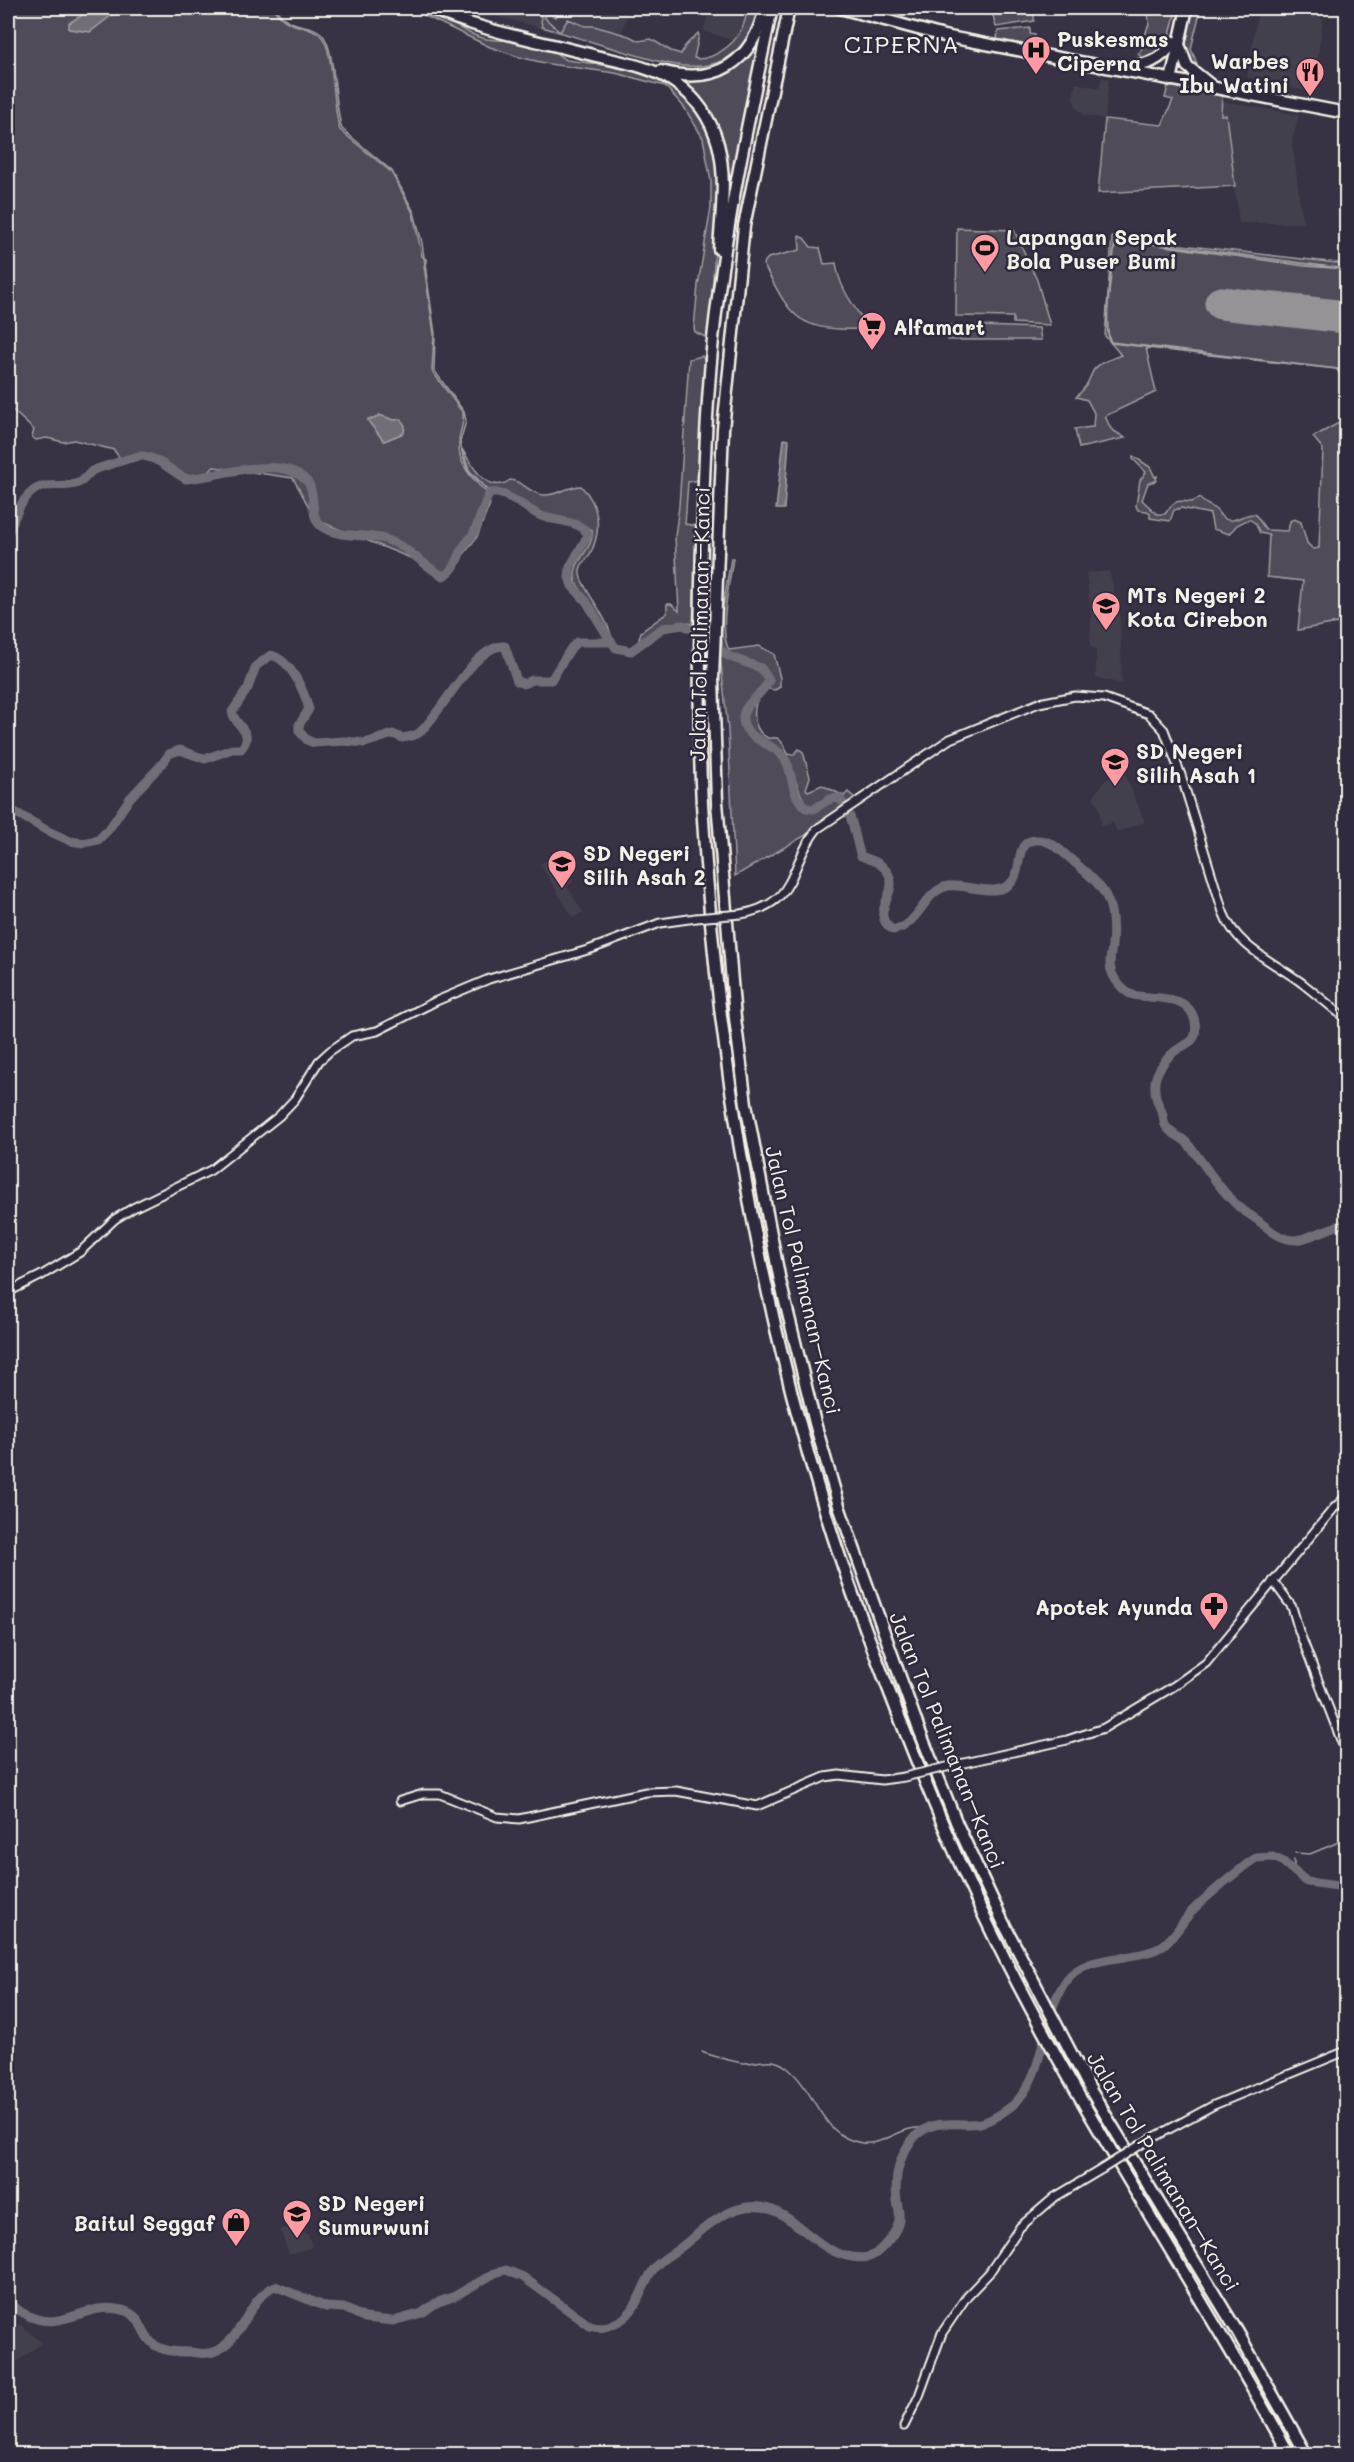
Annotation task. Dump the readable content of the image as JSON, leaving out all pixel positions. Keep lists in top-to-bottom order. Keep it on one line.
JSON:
{"streets":{"highway":["Jalan Tol Palimanan–Kanci"]},"districts":["CIPERNA"],"places":{"hospital":["Puskesmas Ciperna"],"restaurant":["Warbes Ibu Watini"],"sports":["Lapangan Sepak Bola Puser Bumi"],"supermarket":["Alfamart"],"school or university":["MTs Negeri 2 Kota Cirebon","SD Negeri Silih Asah 1","SD Negeri Silih Asah 2","SD Negeri Sumurwuni"],"pharmacy":["Apotek Ayunda"],"shop":["Baitul Seggaf"]}}
